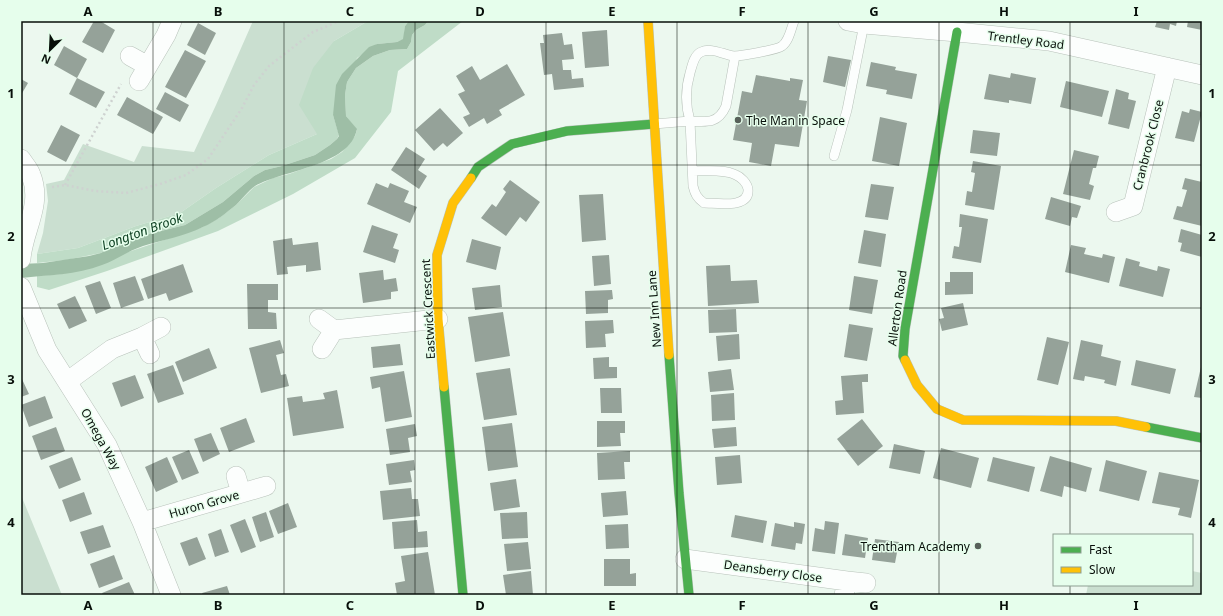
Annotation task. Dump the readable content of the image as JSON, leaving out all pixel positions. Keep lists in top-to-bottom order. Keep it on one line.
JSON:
{"streets":{"street":["Trentley Road","Cranbrook Close","Allerton Road","Eastwick Crescent","New Inn Lane","Omega Way","Huron Grove","Deansberry Close"]},"crossings":[["Trentley Road","Cranbrook Close"],["Trentley Road","Allerton Road"],["Eastwick Crescent","New Inn Lane"],["New Inn Lane","Deansberry Close"],["Omega Way","Huron Grove"]],"water":["Longton Brook"],"places":["The Man in Space","Trentham Academy"],"legend":["Fast","Slow"],"north":"bottom left","grid":{"columns":["A","B","C","D","E","F","G","H","I"],"rows":["1","2","3","4"]}}
